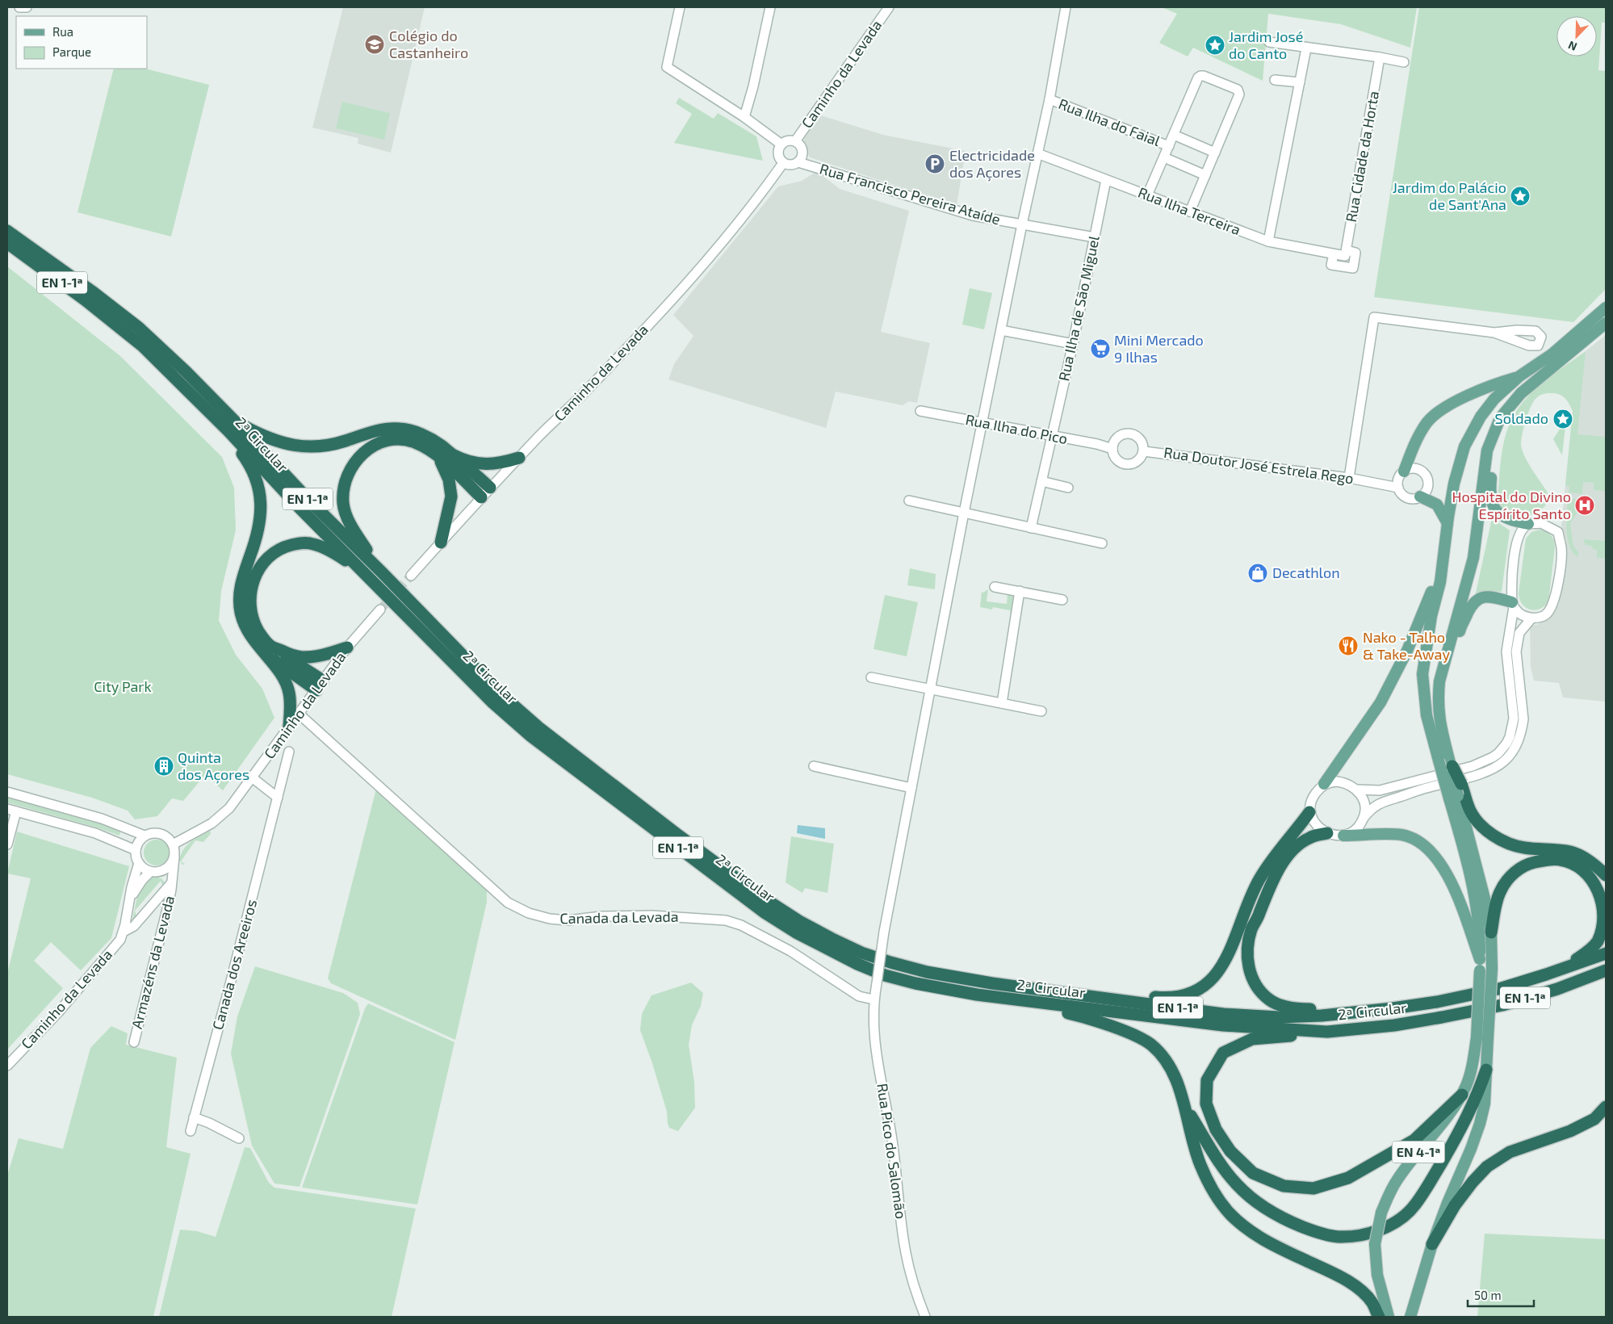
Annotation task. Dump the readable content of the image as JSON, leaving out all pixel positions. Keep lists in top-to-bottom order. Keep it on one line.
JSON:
{"streets":{"highway":["EN 1-1ª","2ª Circular"],"main road":["EN 4-1ª"],"street":["Caminho da Levada","Rua Ilha do Faial","Rua Cidade da Horta","Rua Francisco Pereira Ataíde","Rua Ilha Terceira","Rua Ilha de São Miguel","Rua Ilha do Pico","Rua Doutor José Estrela Rego","Canada da Levada","Armazéns da Levada","Canada dos Areeiros","Rua Pico do Salomão"]},"crossings":[["Caminho da Levada","Rua Francisco Pereira Ataíde"],["Caminho da Levada","Canada da Levada"],["Caminho da Levada","Armazéns da Levada"],["Rua Ilha do Faial","Rua Pico do Salomão"],["Rua Cidade da Horta","Rua Ilha Terceira"],["Rua Francisco Pereira Ataíde","Rua Ilha de São Miguel"],["Rua Francisco Pereira Ataíde","Rua Pico do Salomão"],["Rua Ilha Terceira","Rua Ilha de São Miguel"],["Rua Ilha Terceira","Rua Pico do Salomão"],["Rua Ilha de São Miguel","Rua Ilha do Pico"],["Rua Ilha do Pico","Rua Doutor José Estrela Rego"],["Rua Ilha do Pico","Rua Pico do Salomão"],["Canada da Levada","Rua Pico do Salomão"]],"parks":["City Park"],"places":{"school or university":["Colégio do Castanheiro"],"place":["Jardim José do Canto","Jardim do Palácio de Sant'Ana","Soldado"],"parking":["Electricidade dos Açores"],"supermarket":["Mini Mercado 9 Ilhas"],"hospital":["Hospital do Divino Espírito Santo"],"shop":["Decathlon"],"restaurant":["Nako - Talho & Take-Away"],"building":["Quinta dos Açores"]},"legend":["Rua","Parque"],"scale_bar":"50 m","north":"bottom left"}
